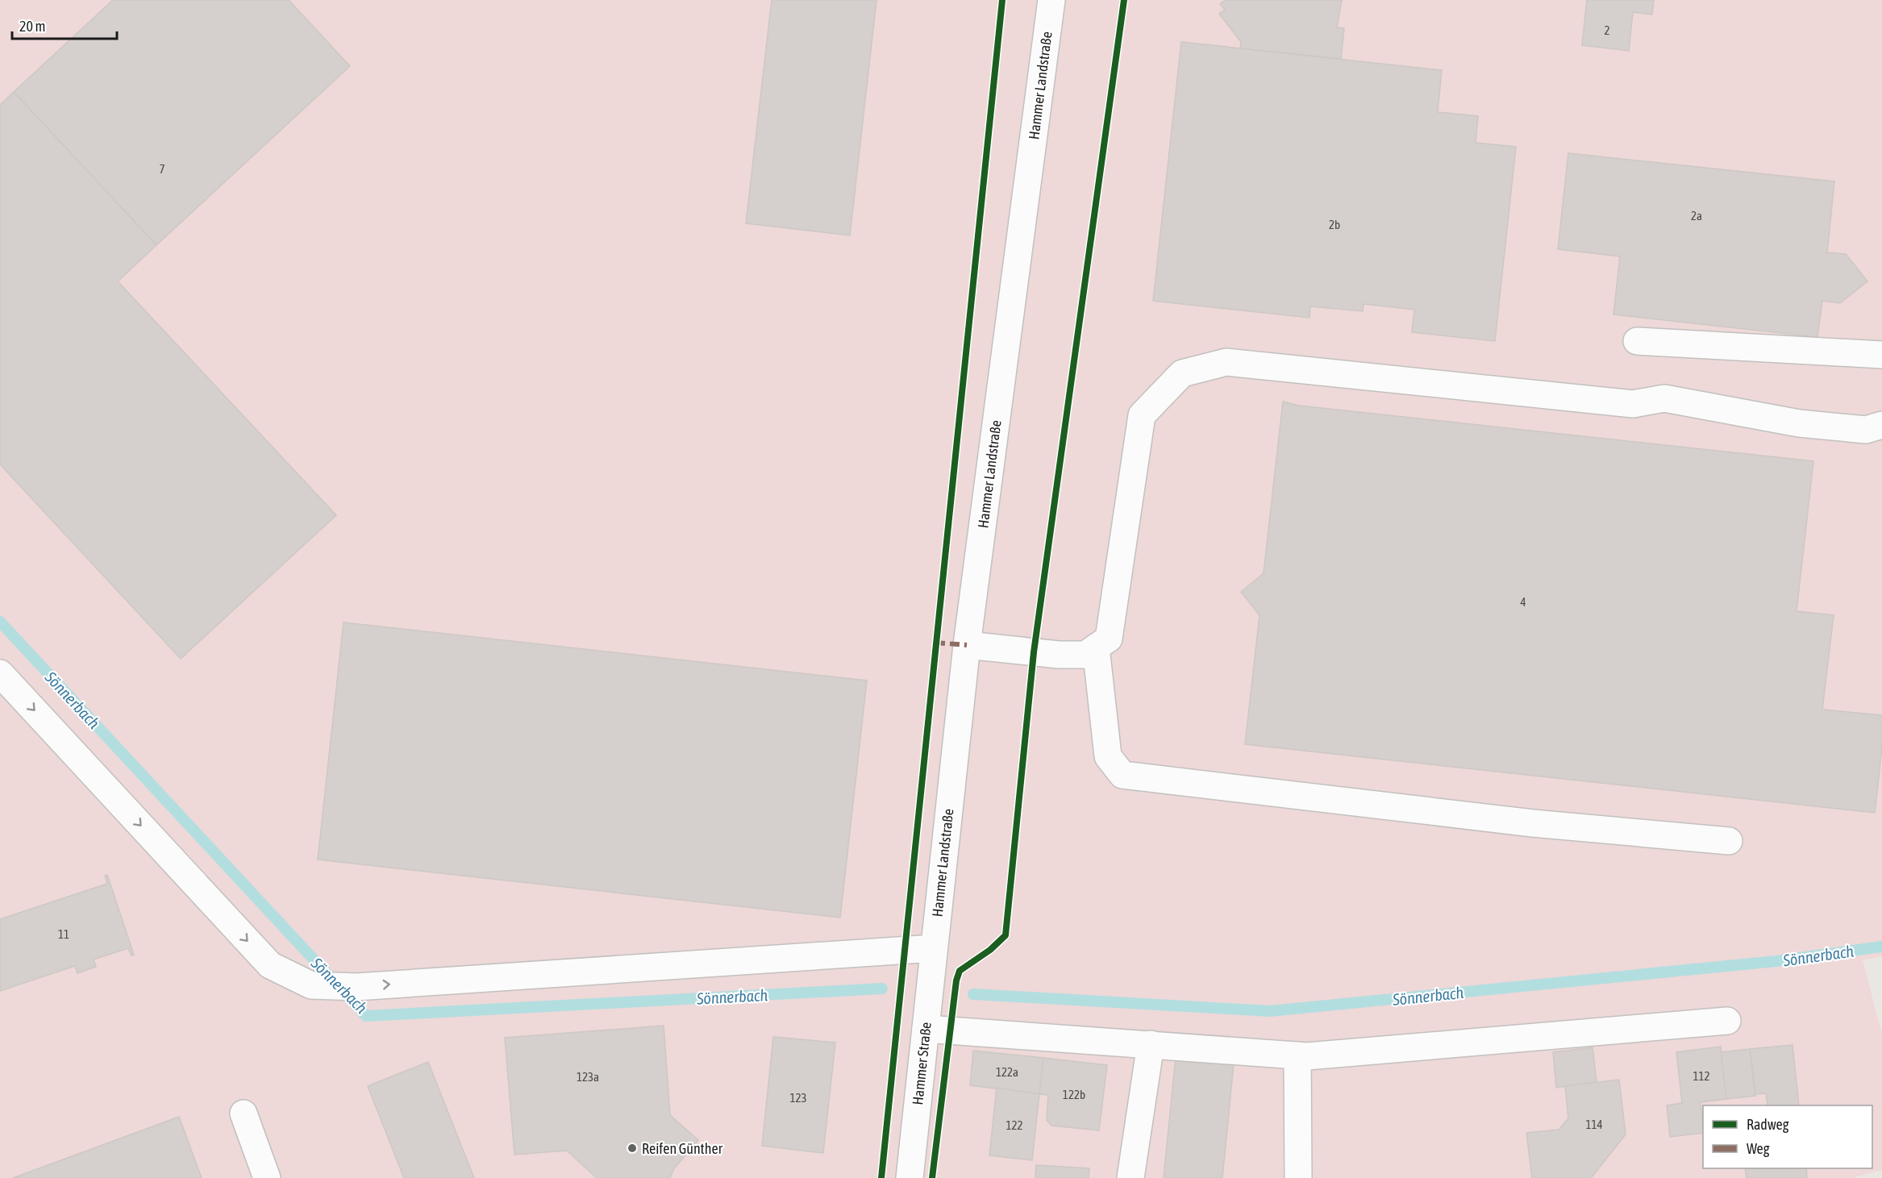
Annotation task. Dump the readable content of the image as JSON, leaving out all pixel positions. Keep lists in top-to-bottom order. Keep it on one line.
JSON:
{"streets":{"street":["Hammer Landstraße","Hammer Straße"]},"crossings":[["Hammer Landstraße","Hammer Straße"]],"water":["Sönnerbach"],"places":["Reifen Günther"],"house_numbers":["2","7","2a","2b","4","11","122a","112","123a","122b","123","114","122"],"legend":["Radweg","Weg"],"scale_bar":"20 m"}
